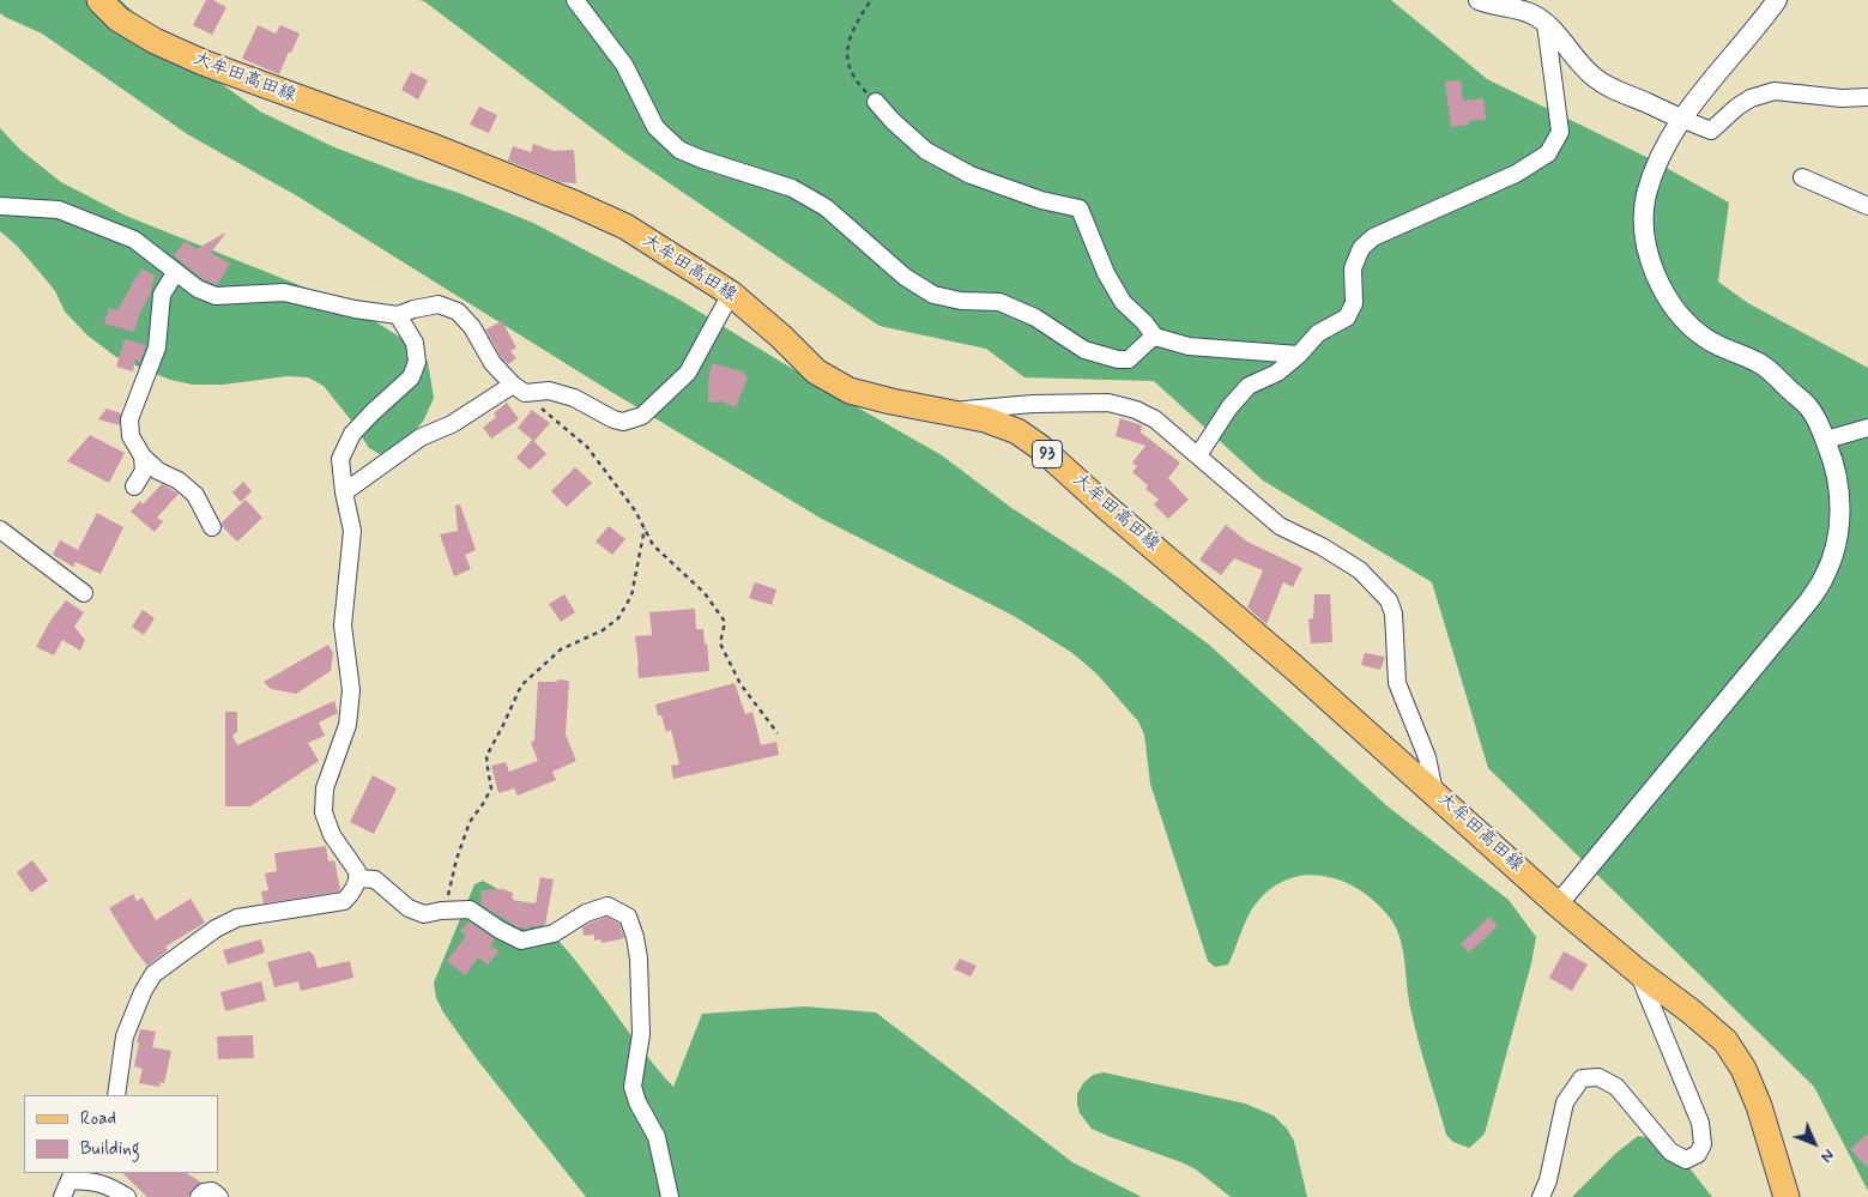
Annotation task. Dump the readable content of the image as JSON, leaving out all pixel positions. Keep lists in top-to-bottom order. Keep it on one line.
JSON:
{"streets":{"main road":["大牟田高田線","93"]},"legend":["Road","Building"],"north":"bottom right"}
